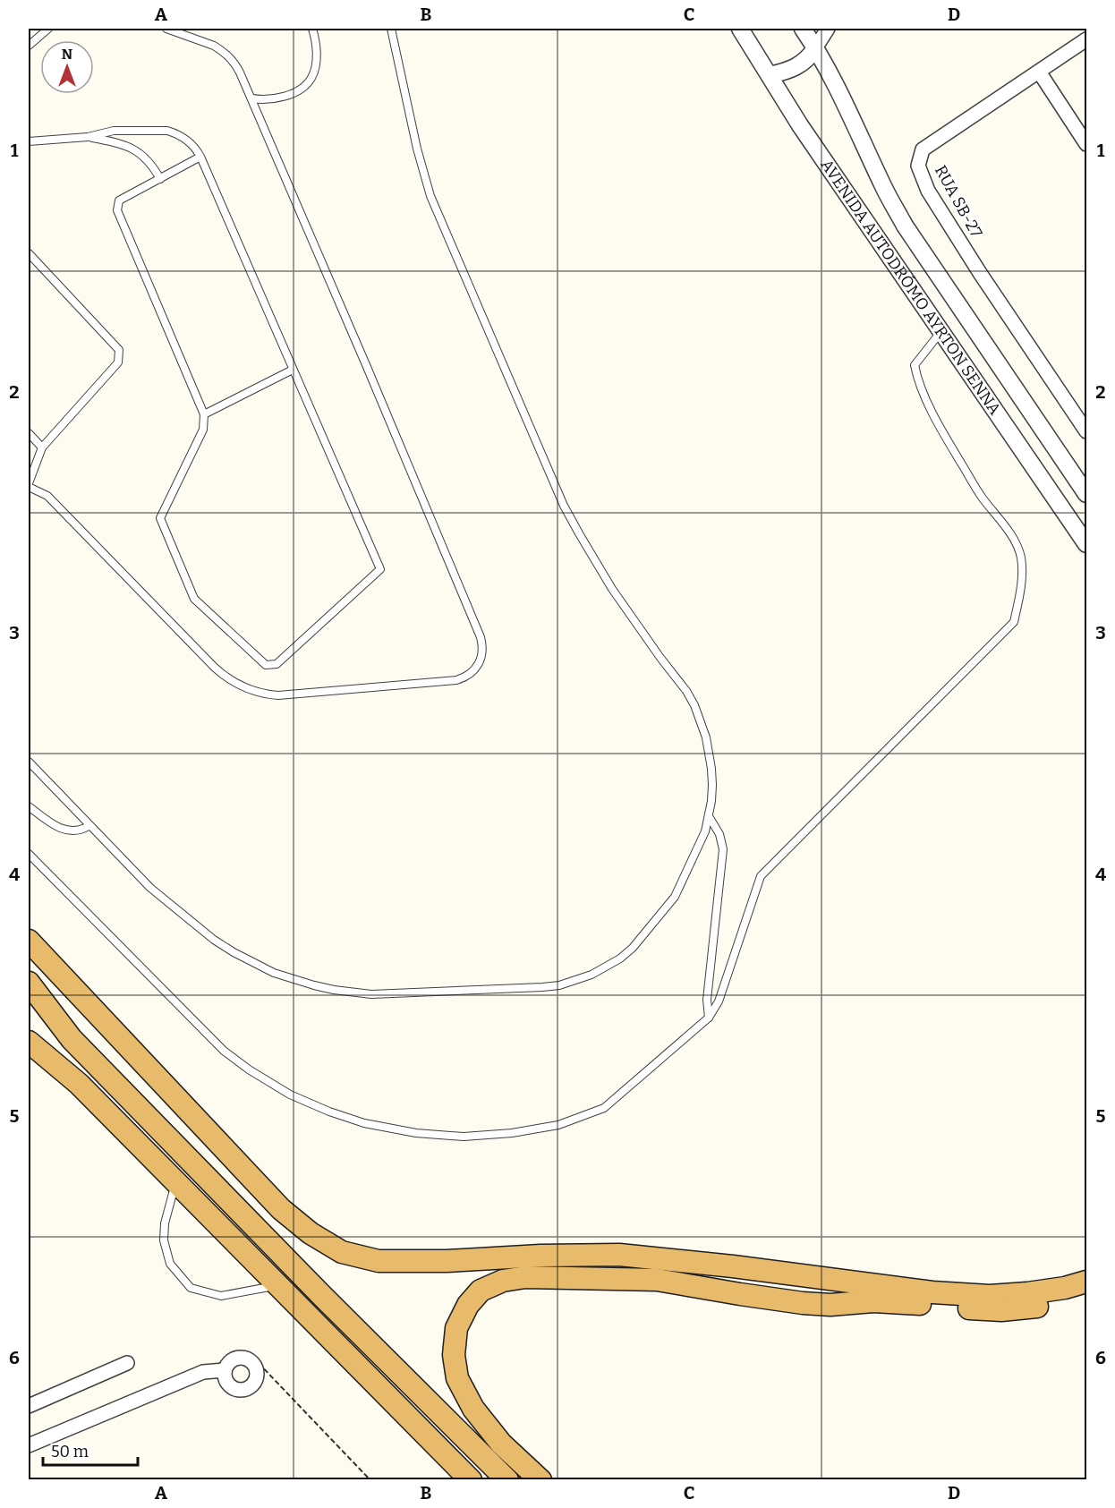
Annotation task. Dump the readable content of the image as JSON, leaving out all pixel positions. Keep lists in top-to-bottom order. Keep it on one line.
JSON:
{"streets":{"street":["RUA SB-27","AVENIDA AUTODRÓMO AYRTON SENNA"]},"scale_bar":"50 m","north":"top","grid":{"columns":["A","B","C","D"],"rows":["1","2","3","4","5","6"]}}
